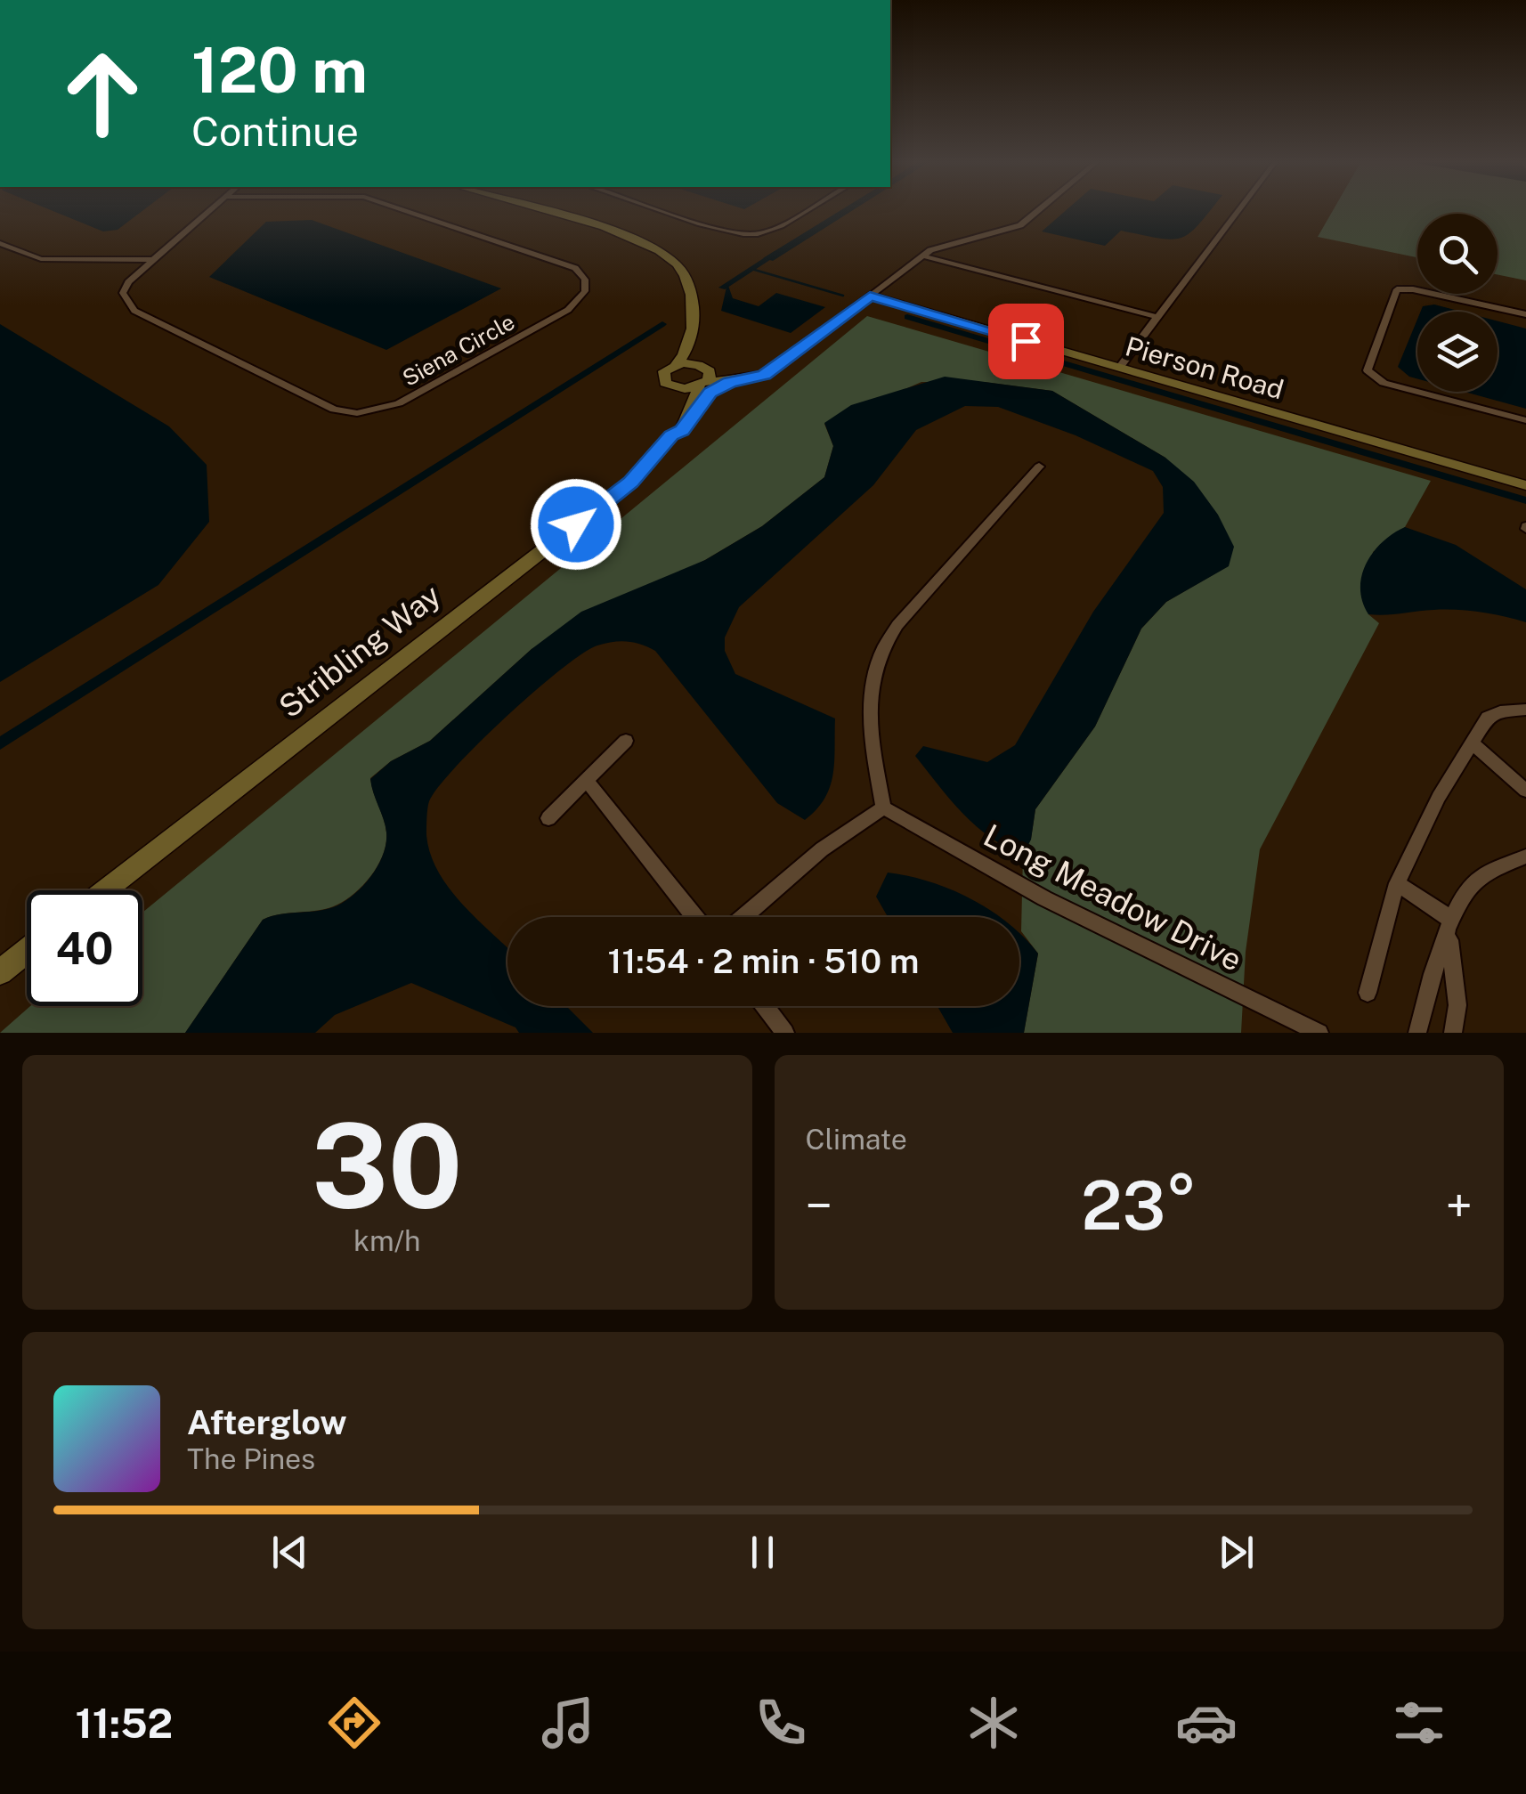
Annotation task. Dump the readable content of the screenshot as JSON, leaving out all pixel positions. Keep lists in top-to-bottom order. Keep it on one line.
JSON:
{"streets":{"street":["Siena Circle","Pierson Road","Stribling Way","Long Meadow Drive"]},"page":{"turn":["120 m","Continue"],"limit":"40","trip":"11:54 · 2 min · 510 m","tile":[["30","km/h"],"Climate"],"heat":["−","23°","+"],"song":["Afterglow","The Pines"],"tabs":"11:52"}}
